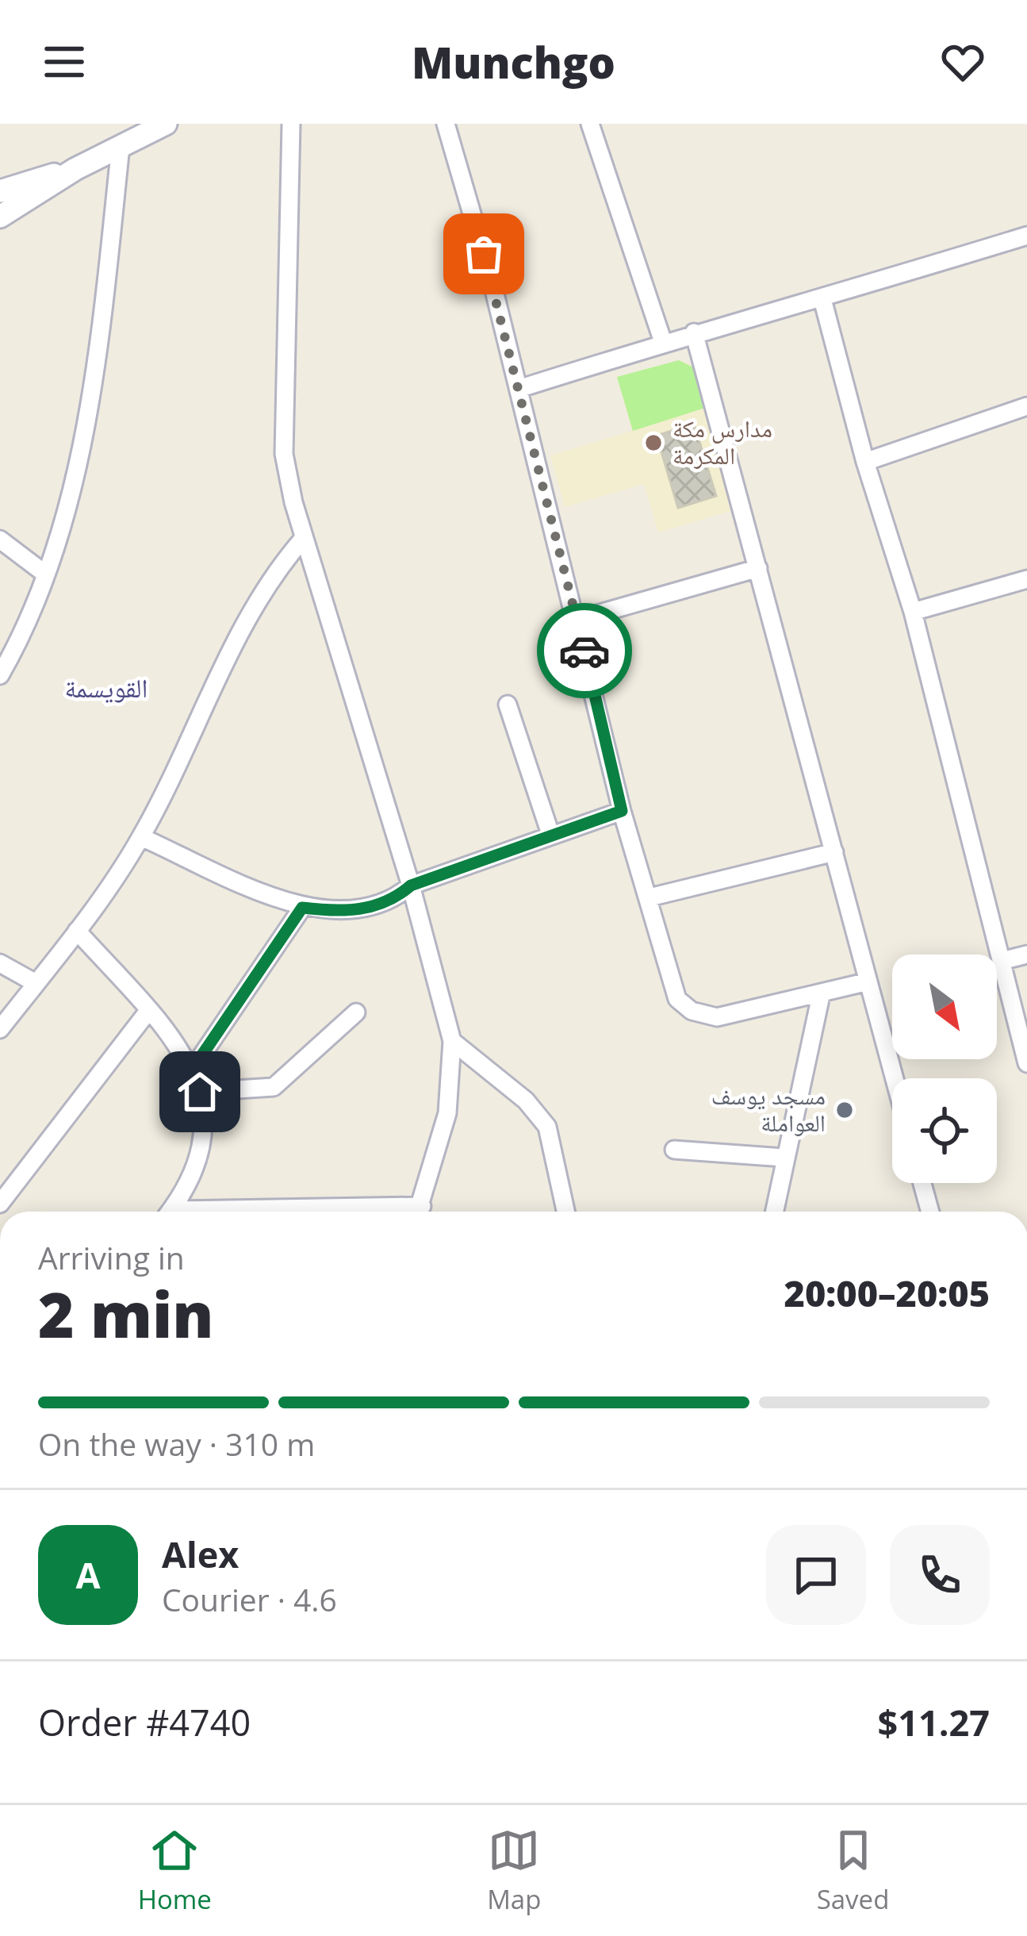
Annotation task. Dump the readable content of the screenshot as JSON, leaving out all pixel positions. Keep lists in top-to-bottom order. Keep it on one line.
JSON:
{"districts":["القويسمة"],"places":["مدارس مكة المكرمة","مسجد يوسف العواملة"],"north":"bottom right","page":{"header":"Munchgo","heading":["2 min","Arriving in","20:00–20:05"],"panel":["Alex","Courier · 4.6","Order #4740","$11.27"],"bar":"On the way · 310 m","round":"A","tabs":["Home","Map","Saved"]}}
